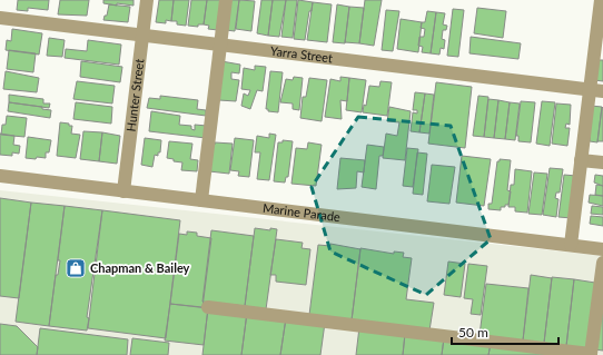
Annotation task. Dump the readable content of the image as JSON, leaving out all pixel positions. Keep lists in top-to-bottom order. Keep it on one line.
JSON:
{"streets":{"street":["Yarra Street","Hunter Street","Marine Parade"]},"crossings":[["Yarra Street","Hunter Street"],["Hunter Street","Marine Parade"]],"places":{"shop":["Chapman & Bailey"]},"scale_bar":"50 m"}
